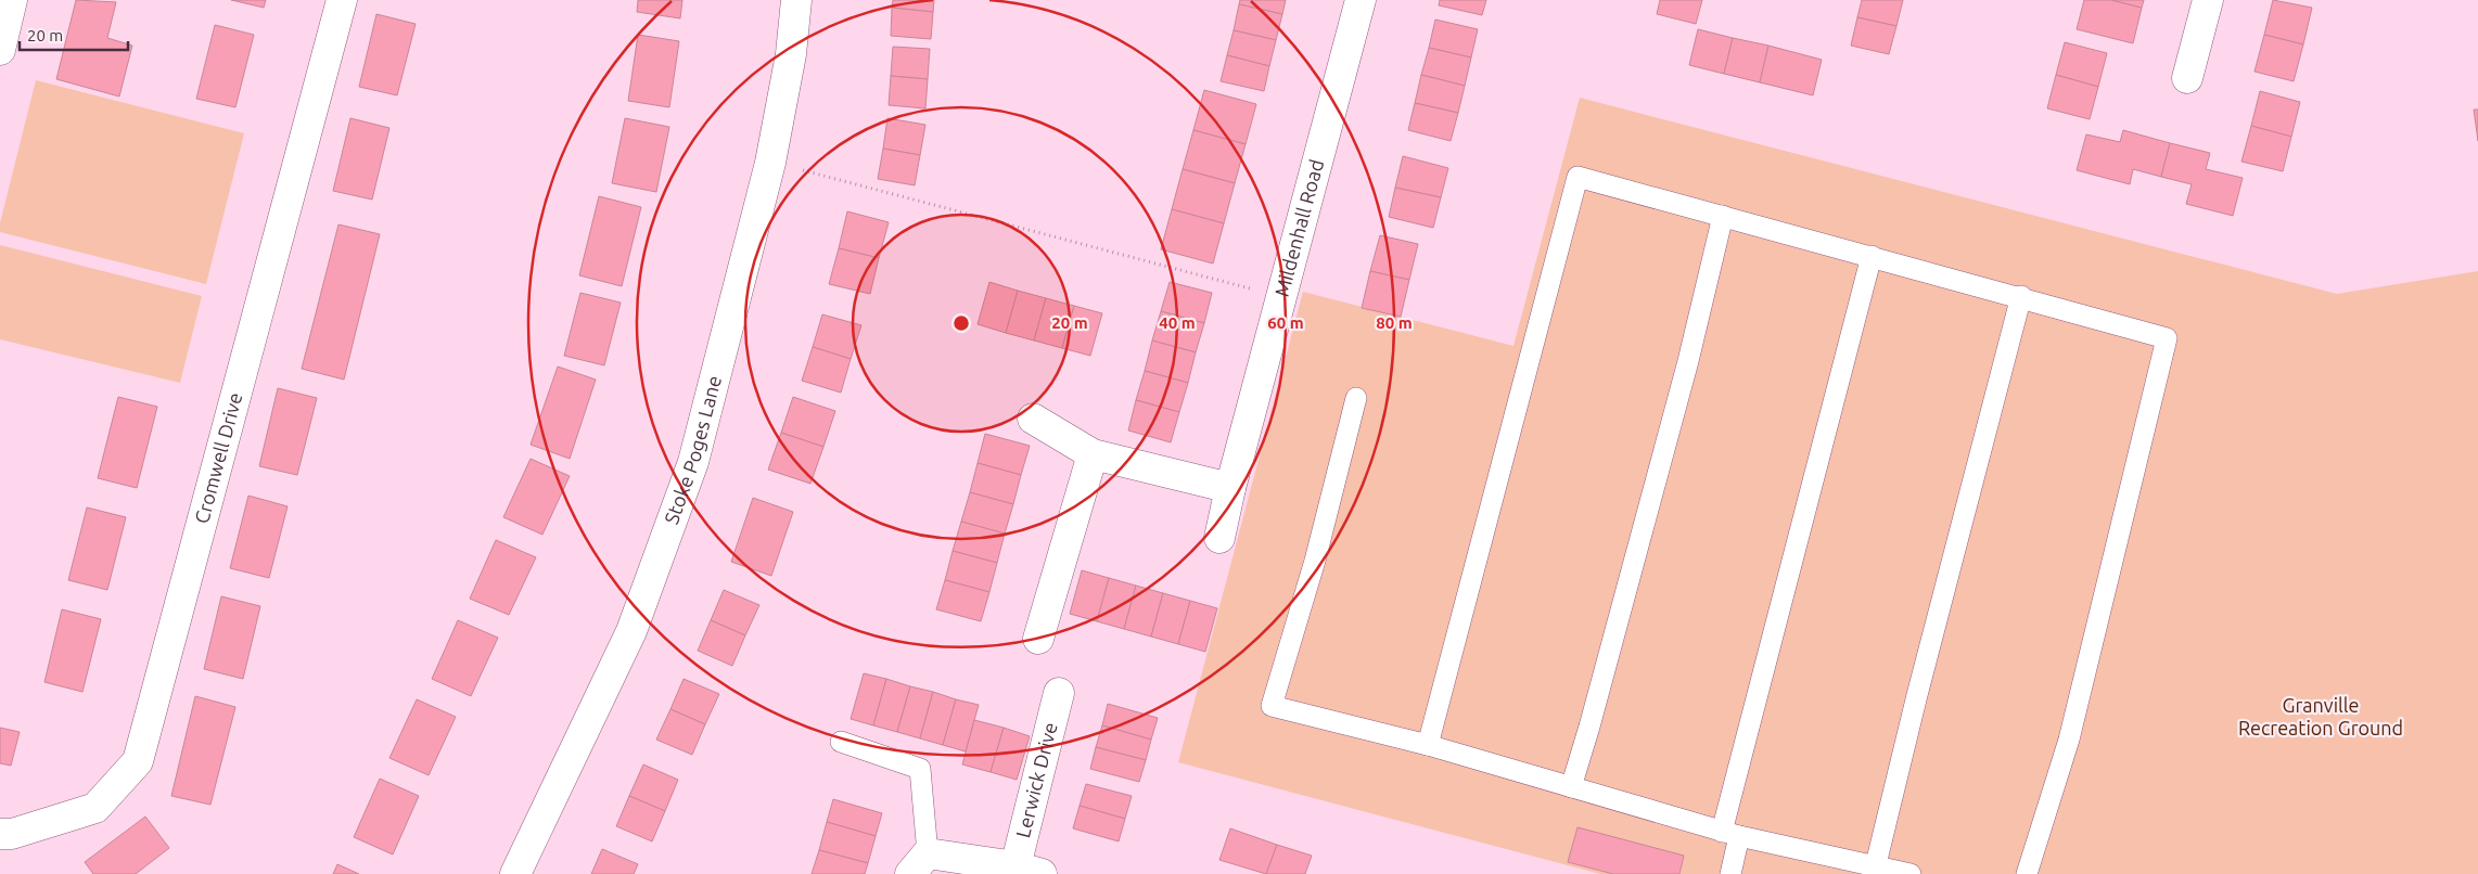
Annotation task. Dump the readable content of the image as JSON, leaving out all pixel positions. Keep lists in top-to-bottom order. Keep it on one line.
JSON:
{"streets":{"street":["Mildenhall Road","Stoke Poges Lane","Cromwell Drive","Lerwick Drive"]},"parks":["Granville Recreation Ground"],"scale_bar":"20 m","rings":["20 m","40 m","60 m","80 m"]}
